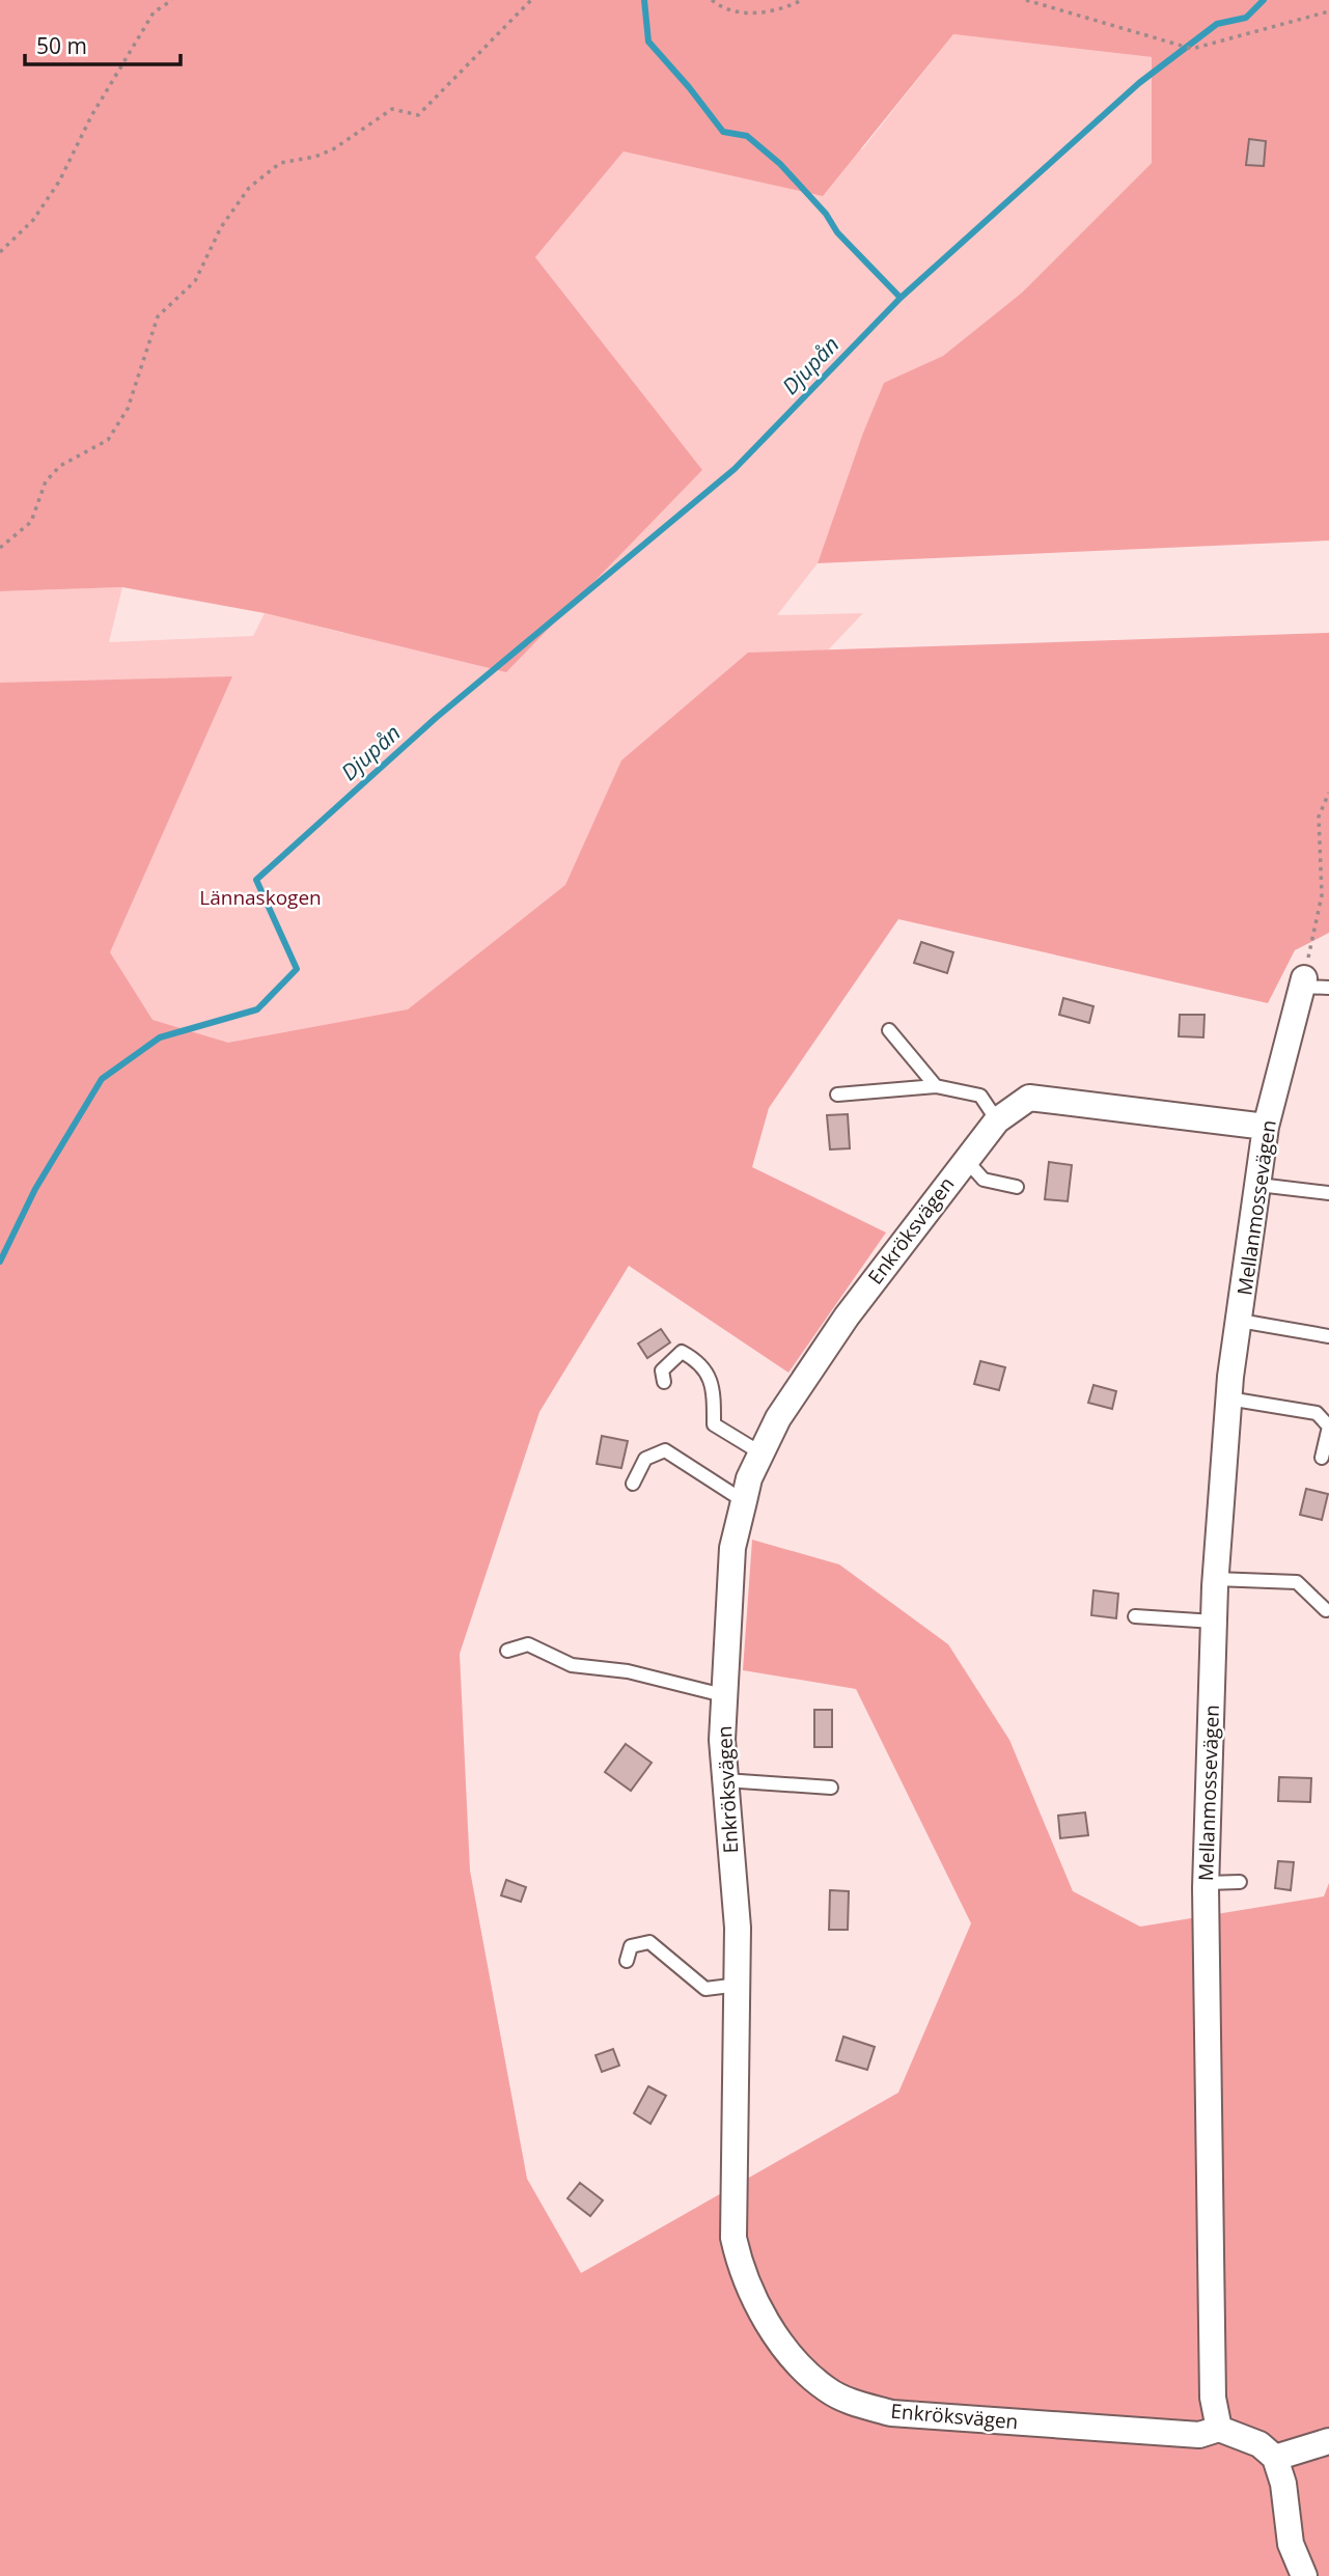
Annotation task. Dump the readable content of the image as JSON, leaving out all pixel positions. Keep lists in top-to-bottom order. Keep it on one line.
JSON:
{"streets":{"street":["Mellanmossevägen","Enkröksvägen"]},"crossings":[["Mellanmossevägen","Enkröksvägen"]],"water":["Djupån"],"parks":["Lännaskogen"],"scale_bar":"50 m"}
